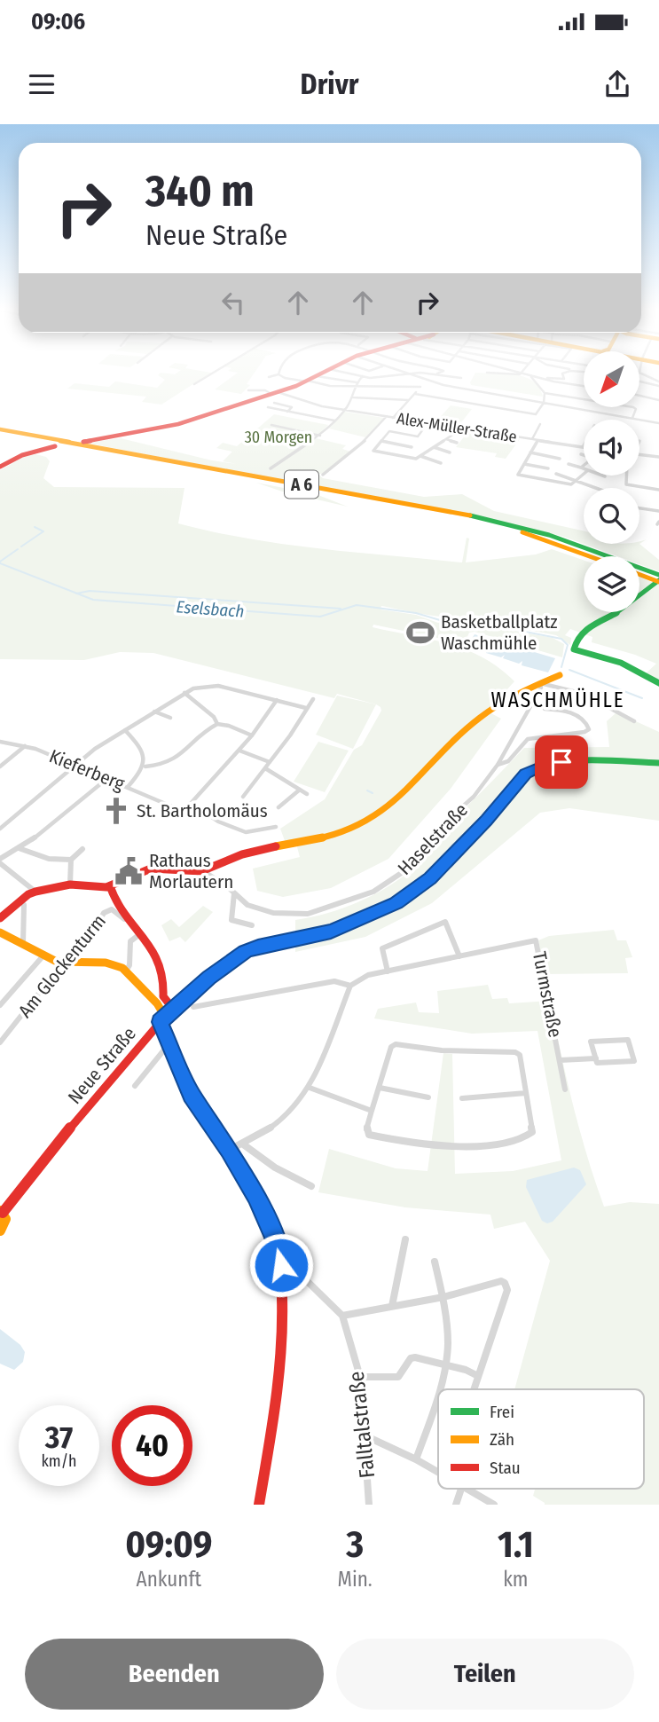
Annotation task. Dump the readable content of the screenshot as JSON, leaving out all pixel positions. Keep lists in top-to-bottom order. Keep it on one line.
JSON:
{"streets":{"main road":["A 6","Neue Straße"],"street":["Alex-Müller-Straße","Kieferberg","Haselstraße","Am Glockenturm","Turmstraße","Falltalstraße"]},"districts":["WASCHMÜHLE"],"water":["Eselsbach"],"parks":["30 Morgen"],"places":{"sports":["Basketballplatz Waschmühle"],"church":["St. Bartholomäus"],"public building":["Rathaus Morlautern"]},"legend":["Frei","Zäh","Stau"],"north":"bottom left","page":{"status":"09:06","header":"Drivr","turn":["340 m","Neue Straße"],"speed":"37 km/h","limit":"40","eta":["09:09","Ankunft","3","Min.","1.1","km"],"buttons":["Beenden","Teilen"]}}
